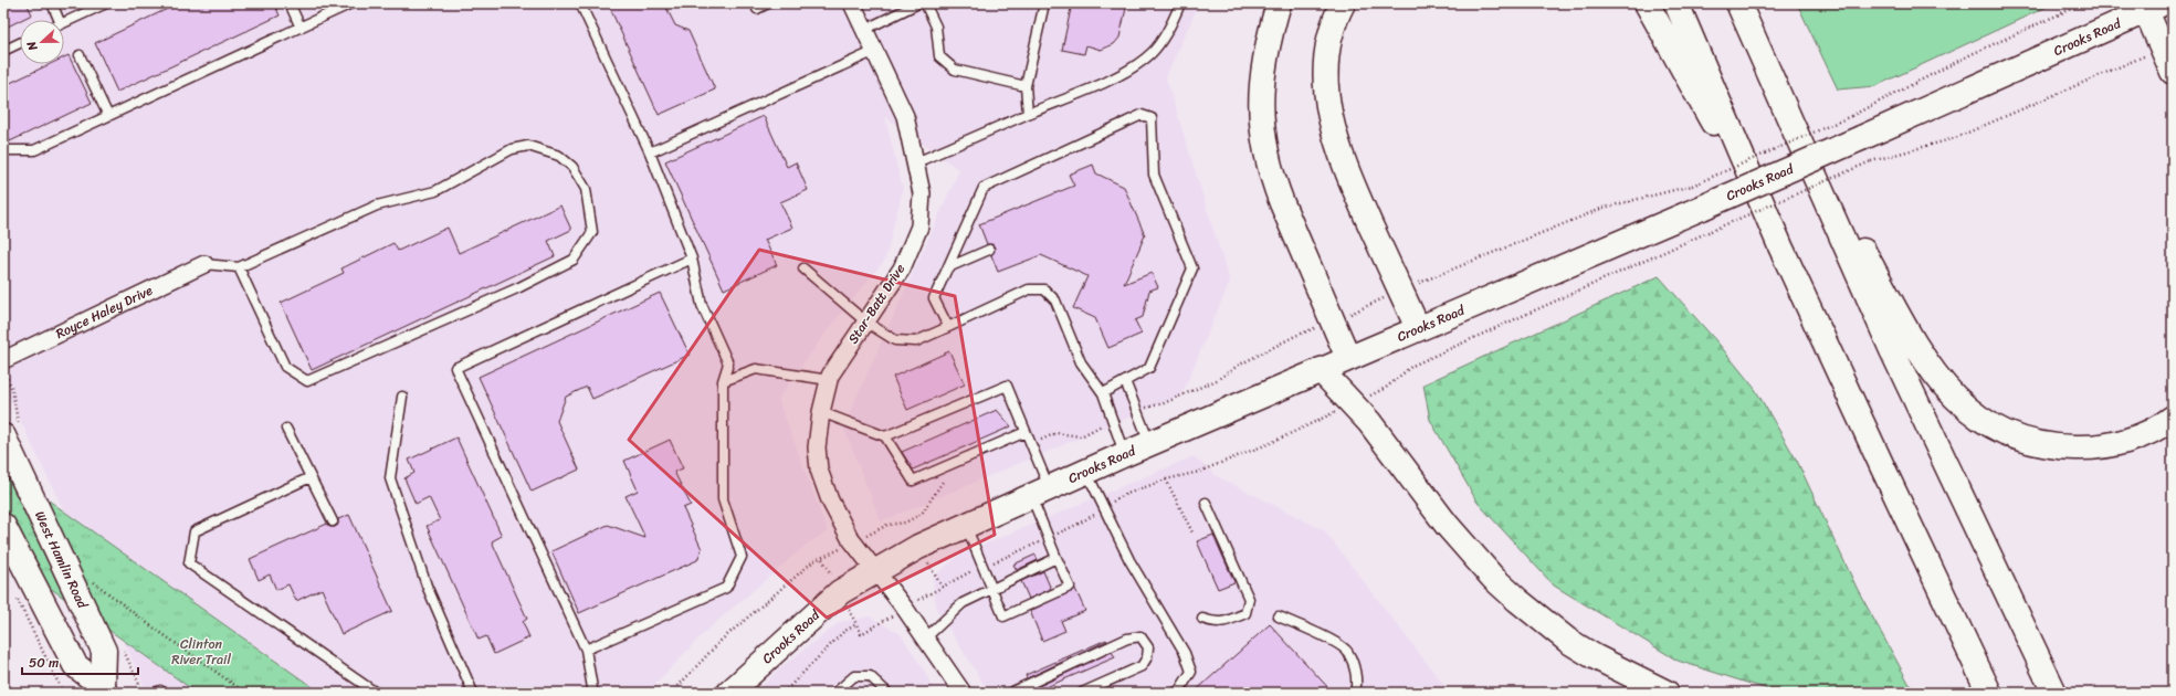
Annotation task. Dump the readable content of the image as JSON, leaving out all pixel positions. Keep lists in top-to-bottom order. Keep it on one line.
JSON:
{"streets":{"main road":["Crooks Road","West Hamlin Road"],"street":["Star-Batt Drive","Royce Haley Drive"]},"crossings":[["Crooks Road","Star-Batt Drive"]],"parks":["Clinton River Trail"],"scale_bar":"50 m","north":"left"}
